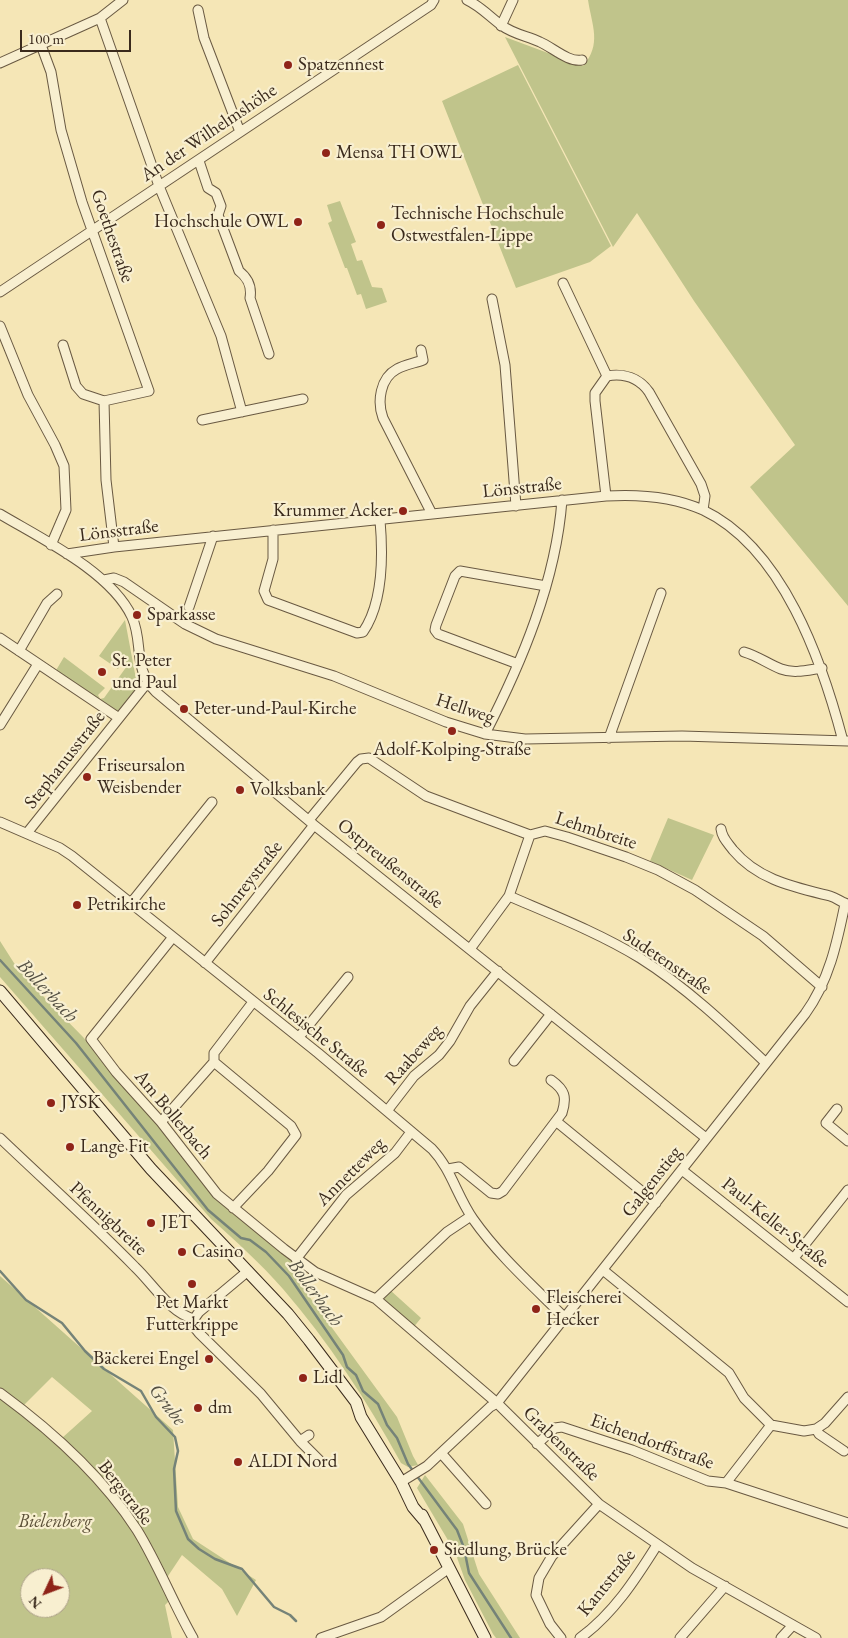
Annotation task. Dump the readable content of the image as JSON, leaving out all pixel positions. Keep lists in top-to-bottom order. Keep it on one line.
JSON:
{"streets":{"street":["An der Wilhelmshöhe","Goethestraße","Lönsstraße","Hellweg","Stephanusstraße","Lehmbreite","Ostpreußenstraße","Sohnreystraße","Sudetenstraße","Schlesische Straße","Raabeweg","Am Bollerbach","Annetteweg","Galgenstieg","Pfennigbreite","Paul-Keller-Straße","Eichendorffstraße","Grabenstraße","Bergstraße","Kantstraße"]},"crossings":[["An der Wilhelmshöhe","Goethestraße"],["Lönsstraße","Hellweg"],["Stephanusstraße","Ostpreußenstraße"],["Stephanusstraße","Schlesische Straße"],["Lehmbreite","Ostpreußenstraße"],["Lehmbreite","Sohnreystraße"],["Lehmbreite","Galgenstieg"],["Ostpreußenstraße","Sohnreystraße"],["Ostpreußenstraße","Raabeweg"],["Ostpreußenstraße","Galgenstieg"],["Sohnreystraße","Schlesische Straße"],["Sudetenstraße","Galgenstieg"],["Schlesische Straße","Raabeweg"],["Schlesische Straße","Am Bollerbach"],["Schlesische Straße","Annetteweg"],["Schlesische Straße","Galgenstieg"],["Am Bollerbach","Annetteweg"],["Am Bollerbach","Grabenstraße"],["Annetteweg","Grabenstraße"],["Galgenstieg","Paul-Keller-Straße"],["Galgenstieg","Grabenstraße"],["Eichendorffstraße","Grabenstraße"],["Grabenstraße","Kantstraße"]],"water":["Bollerbach","Grube"],"parks":["Bielenberg"],"places":["Spatzennest","Mensa TH OWL","Hochschule OWL","Technische Hochschule Ostwestfalen-Lippe","Krummer Acker","Sparkasse","St. Peter und Paul","Peter-und-Paul-Kirche","Adolf-Kolping-Straße","Friseursalon Weisbender","Volksbank","Petrikirche","JYSK","Lange Fit","JET","Casino","Pet Markt Futterkrippe","Fleischerei Hecker","Bäckerei Engel","Lidl","dm","ALDI Nord","Siedlung, Brücke"],"scale_bar":"100 m","north":"bottom left"}
